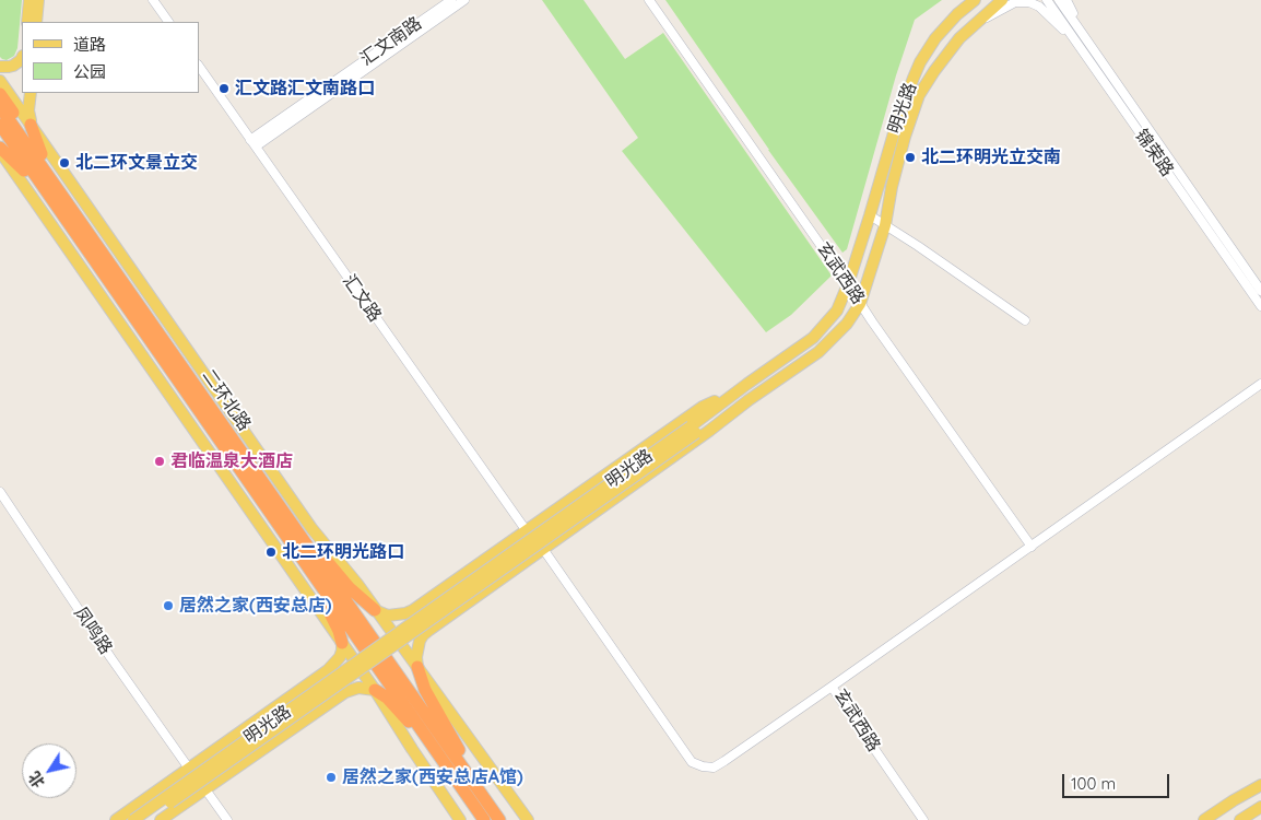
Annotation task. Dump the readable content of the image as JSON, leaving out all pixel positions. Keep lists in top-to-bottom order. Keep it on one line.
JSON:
{"streets":{"highway":["二环北路"],"main road":["明光路"],"street":["汇文南路","锦荣路","玄武西路","汇文路","凤鸣路"]},"crossings":[["汇文南路","汇文路"],["明光路","玄武西路"]],"places":["汇文路汇文南路口","北二环明光立交南","北二环文景立交","君临温泉大酒店","北二环明光路口","居然之家(西安总店)","居然之家(西安总店A馆)"],"legend":["道路","公园"],"scale_bar":"100 m","north":"bottom left"}
